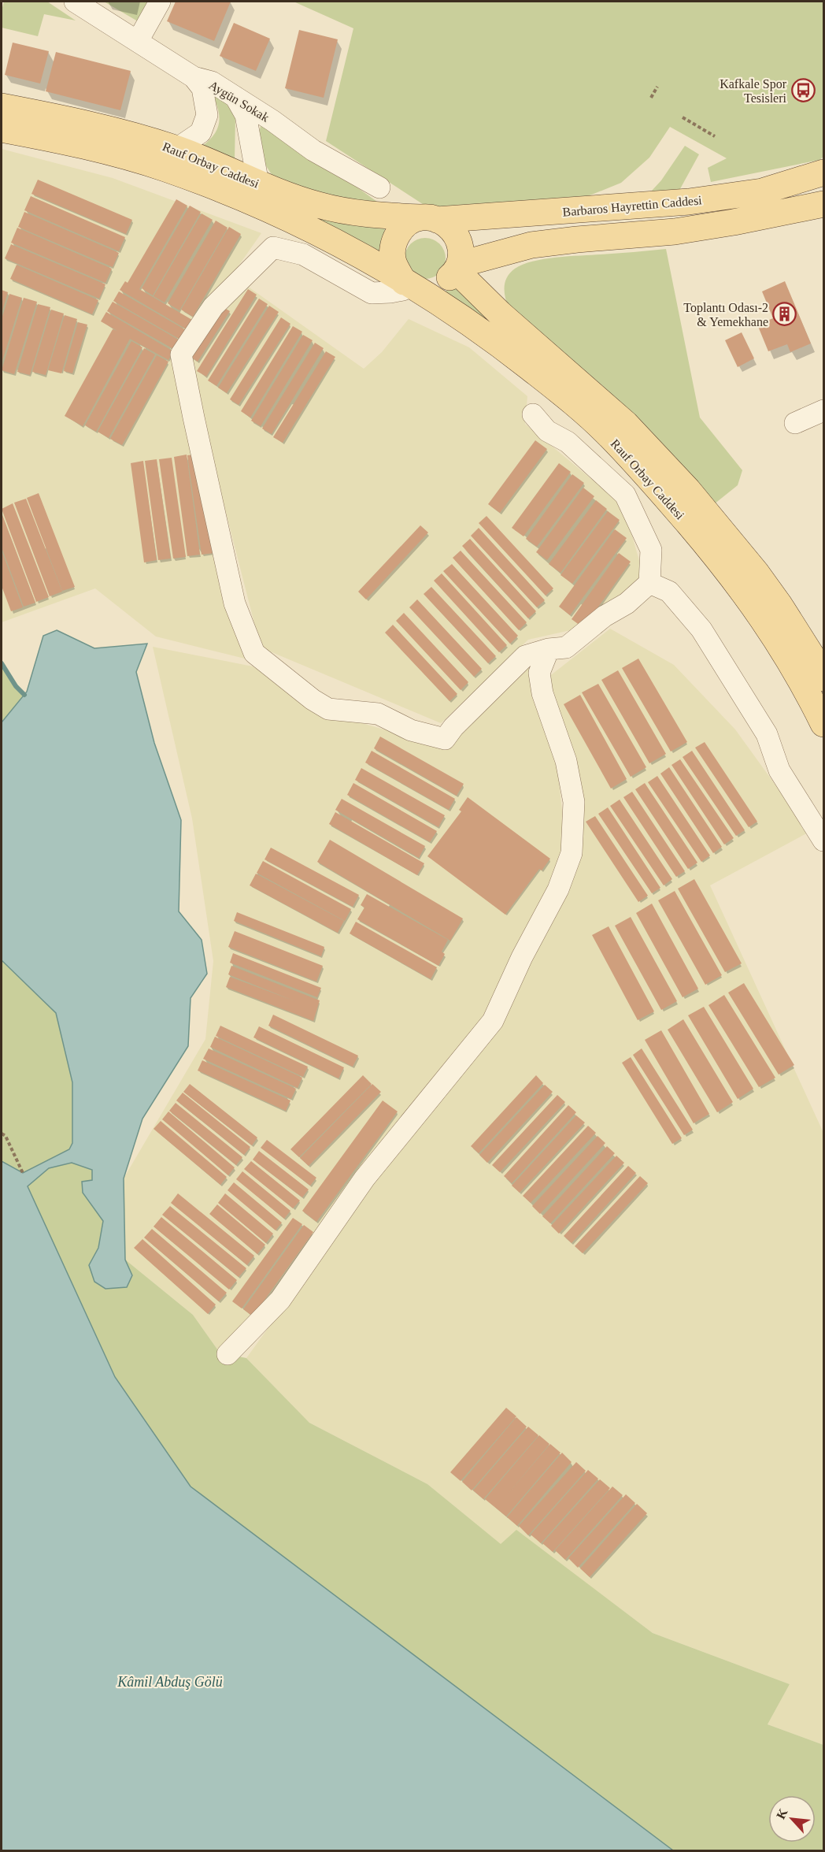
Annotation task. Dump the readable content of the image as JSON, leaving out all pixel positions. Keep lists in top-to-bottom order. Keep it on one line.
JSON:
{"streets":{"main road":["Rauf Orbay Caddesi","Barbaros Hayrettin Caddesi"],"street":["Aygün Sokak"]},"crossings":[["Rauf Orbay Caddesi","Barbaros Hayrettin Caddesi"]],"water":["Kâmil Abduş Gölü"],"places":{"bus stop":["Kafkale Spor Tesisleri"],"building":["Toplantı Odası-2 & Yemekhane"]},"north":"top left"}
